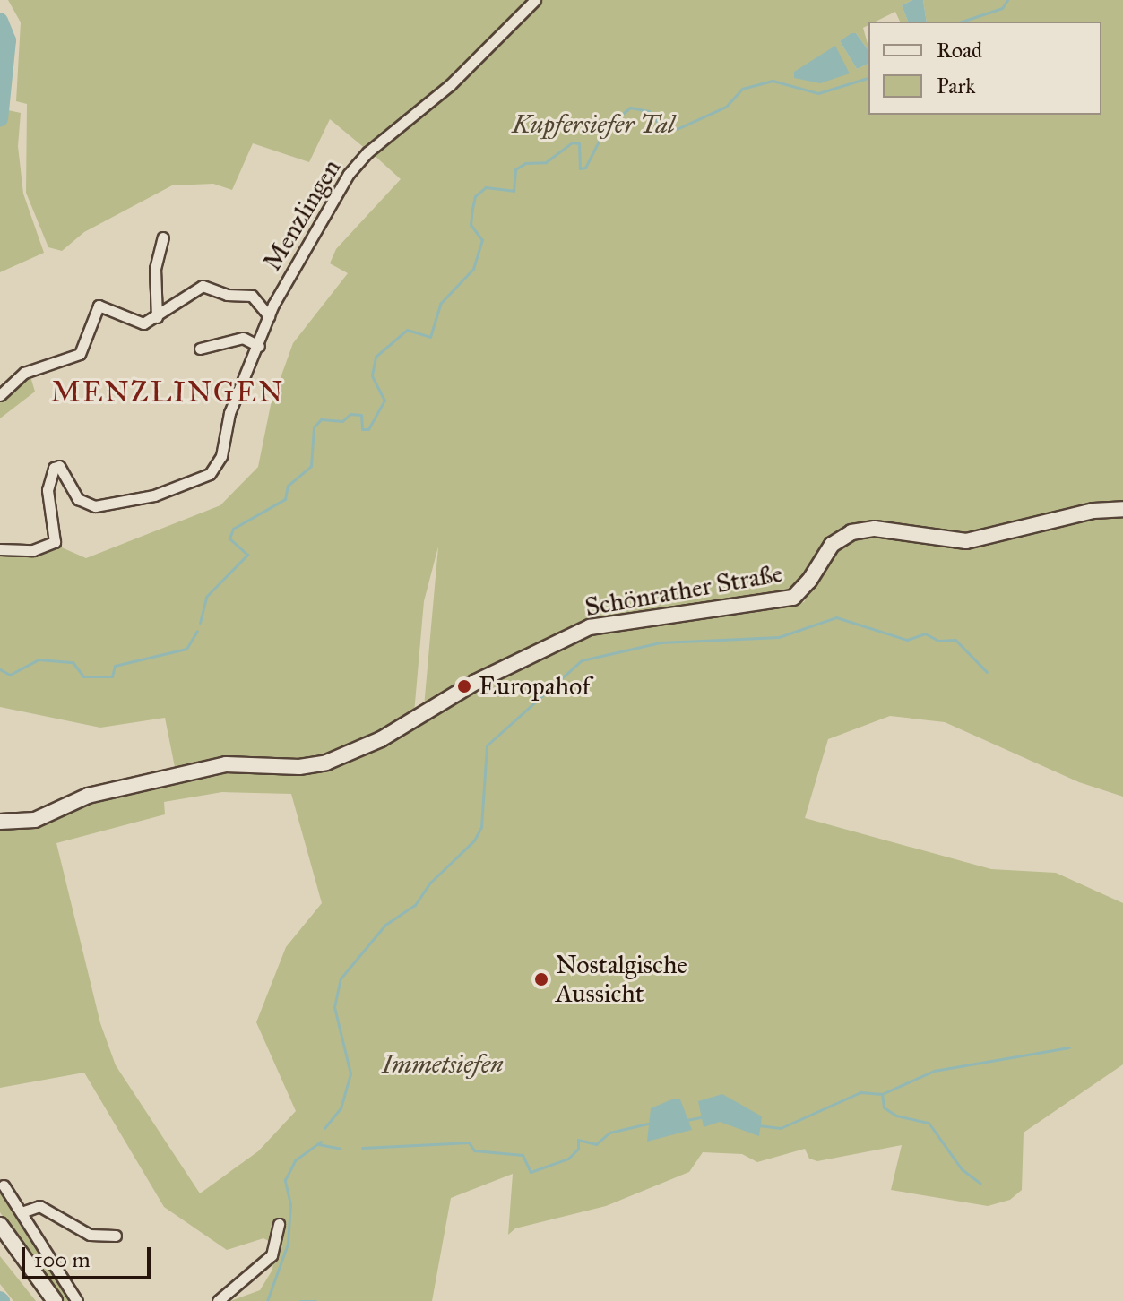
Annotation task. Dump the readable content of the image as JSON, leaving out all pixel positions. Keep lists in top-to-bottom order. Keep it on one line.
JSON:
{"streets":{"street":["Menzlingen","Schönrather Straße"]},"districts":["MENZLINGEN"],"parks":["Kupfersiefer Tal","Immetsiefen"],"places":["Europahof","Nostalgische Aussicht"],"legend":["Road","Park"],"scale_bar":"100 m"}
